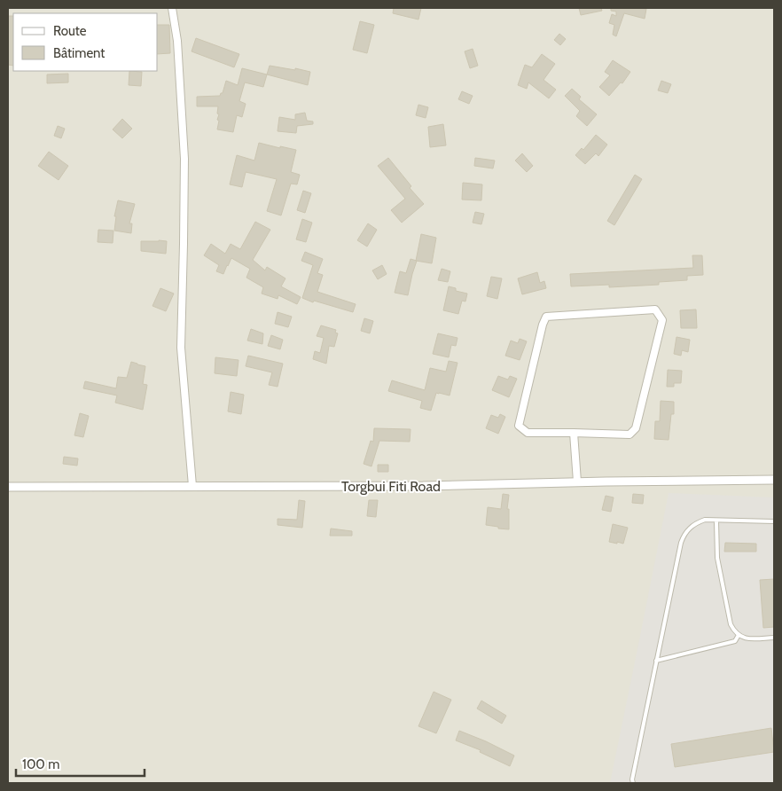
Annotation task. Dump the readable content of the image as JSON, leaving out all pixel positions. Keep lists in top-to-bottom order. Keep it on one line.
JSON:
{"streets":{"street":["Torgbui Fiti Road"]},"legend":["Route","Bâtiment"],"scale_bar":"100 m"}
